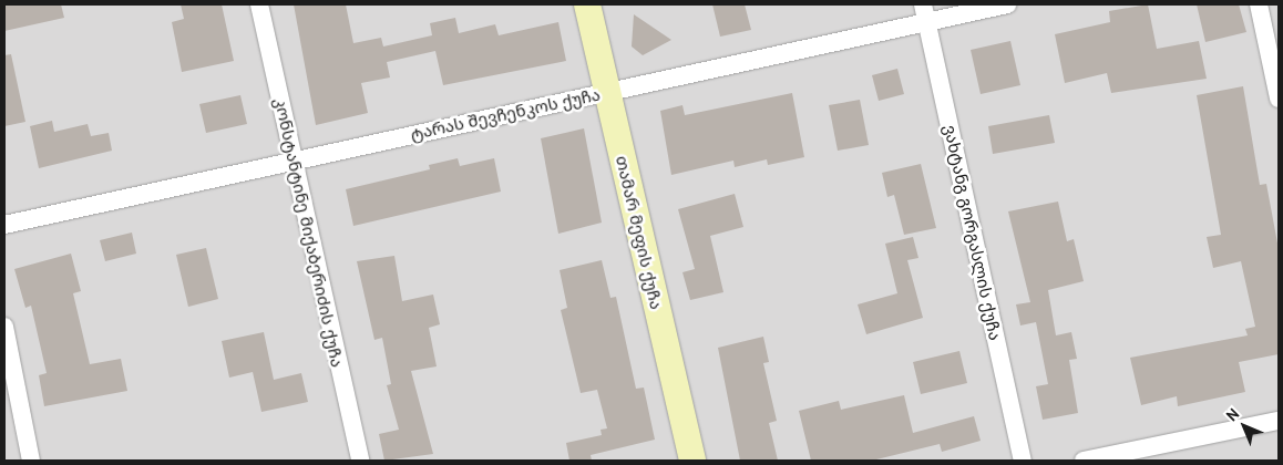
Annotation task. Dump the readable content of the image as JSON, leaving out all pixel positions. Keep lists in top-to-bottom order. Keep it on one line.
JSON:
{"streets":{"street":["ტარას შევჩენკოს ქუჩა","კონსტანტინე მიქაბერიძის ქუჩა","თამარ მეფის ქუჩა","ვახტანგ გორგასლის ქუჩა"]},"crossings":[["ტარას შევჩენკოს ქუჩა","კონსტანტინე მიქაბერიძის ქუჩა"],["ტარას შევჩენკოს ქუჩა","თამარ მეფის ქუჩა"],["ტარას შევჩენკოს ქუჩა","ვახტანგ გორგასლის ქუჩა"]],"north":"top left"}
